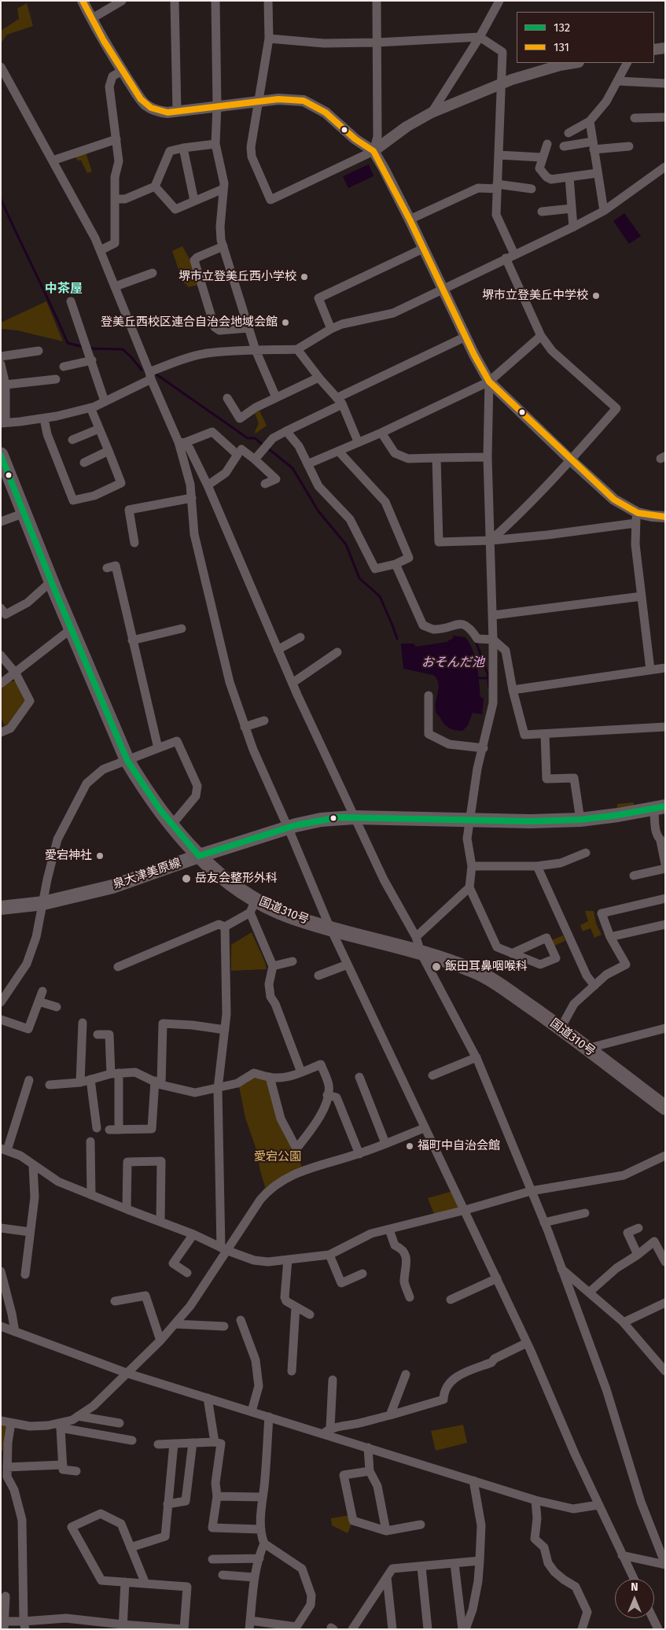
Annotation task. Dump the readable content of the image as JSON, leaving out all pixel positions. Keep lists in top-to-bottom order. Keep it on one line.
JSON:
{"streets":{"highway":["国道310号"],"main road":["泉大津美原線"]},"crossings":[["泉大津美原線","国道310号"]],"districts":["中茶屋"],"water":["おそんだ池"],"parks":["愛宕公園"],"places":["堺市立登美丘西小学校","堺市立登美丘中学校","登美丘西校区連合自治会地域会館","愛宕神社","岳友会整形外科","飯田耳鼻咽喉科","福町中自治会館"],"lines":["transit line 131","transit line 132"],"legend":["132","131"],"north":"top"}
